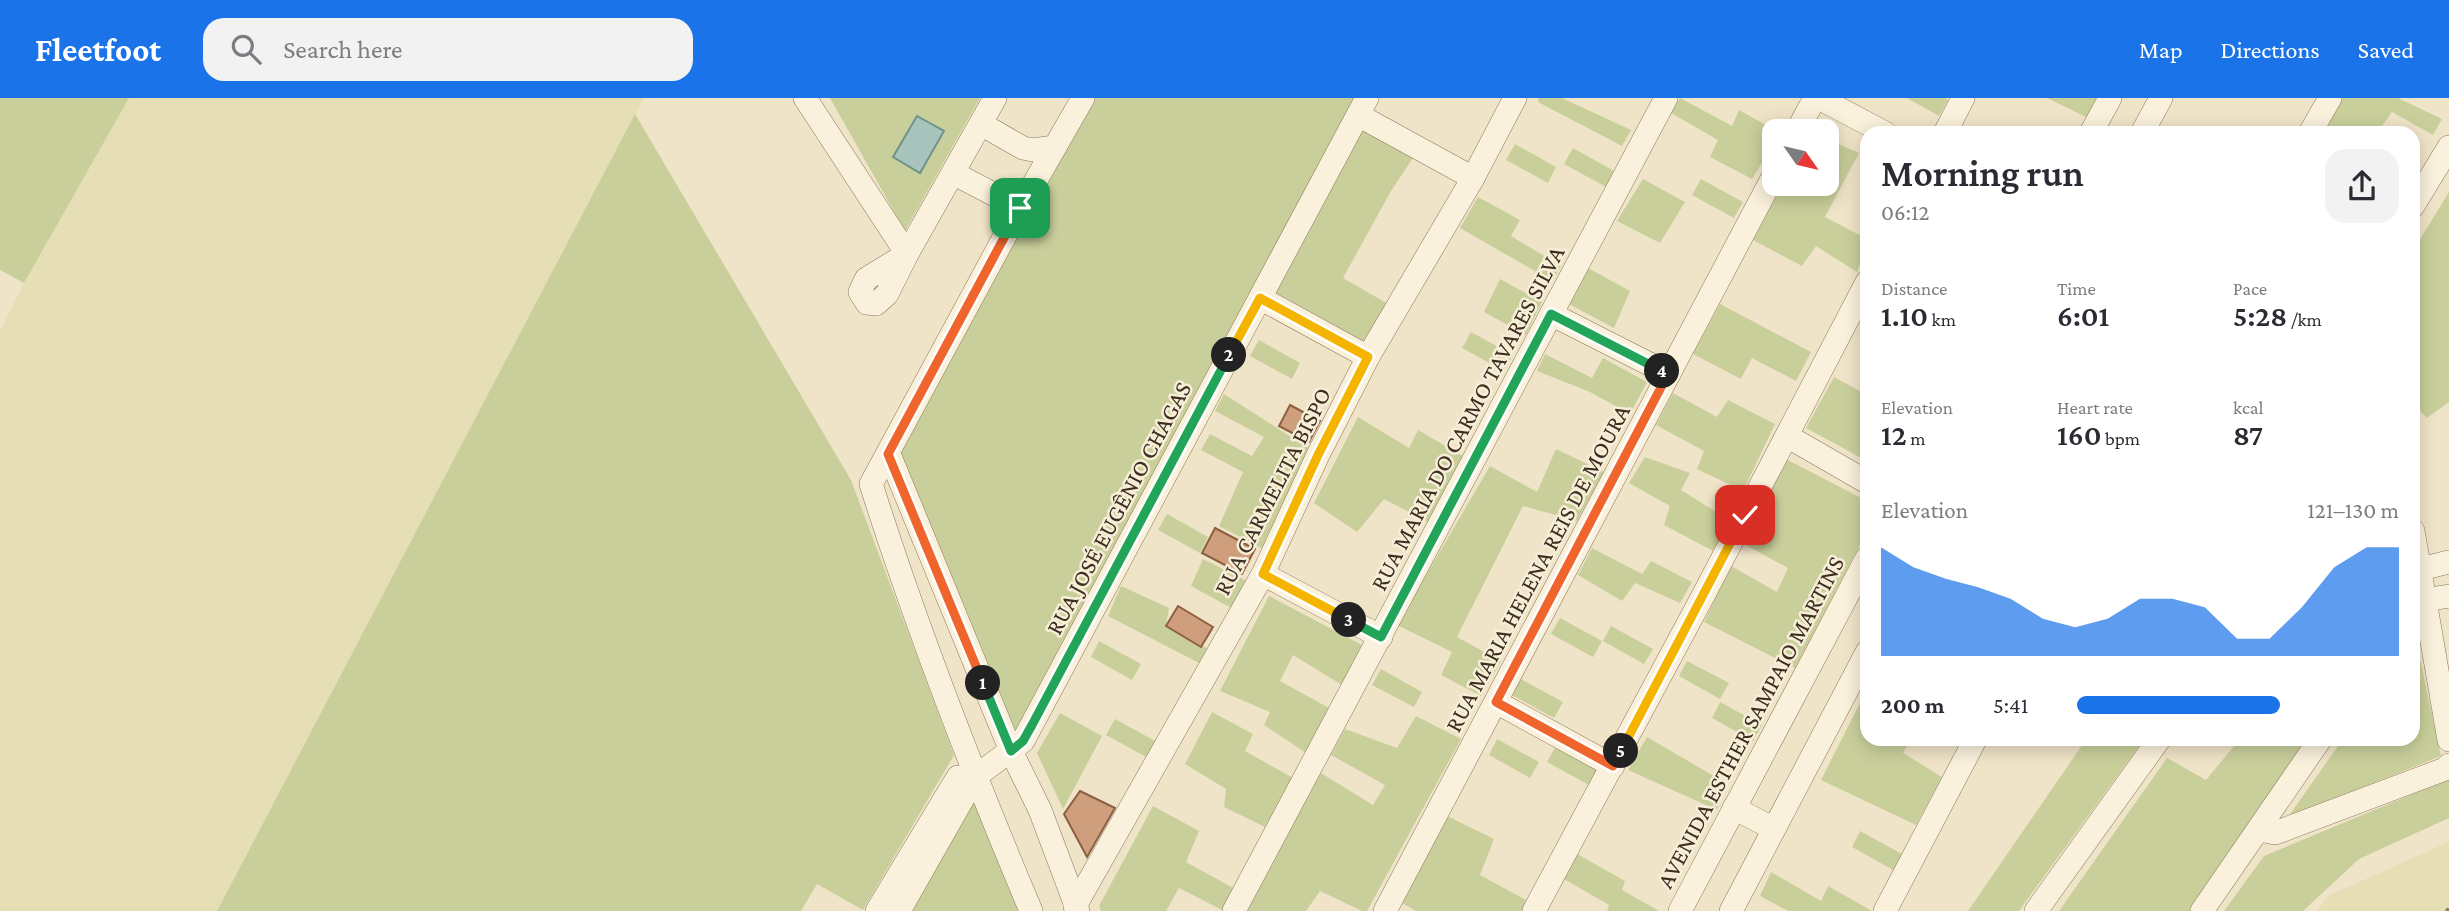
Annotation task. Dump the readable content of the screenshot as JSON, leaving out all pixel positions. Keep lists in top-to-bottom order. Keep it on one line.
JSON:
{"streets":{"street":["RUA MARIA DO CARMO TAVARES SILVA","RUA CARMELITA BISPO","RUA JOSÉ EUGÊNIO CHAGAS","RUA MARIA HELENA REIS DE MOURA","AVENIDA ESTHER SAMPAIO MARTINS"]},"north":"bottom right","page":{"header":"Fleetfoot","search":"Search here","nav":["Map","Directions","Saved"],"heading":["Morning run","06:12"],"stats":[["Distance","1.10 km"],["Time","6:01"],["Pace","5:28 /km"],["Elevation","12 m"],["Heart rate","160 bpm"],["kcal","87"]],"pins":["2","4","3","1","5"],"chart":["Elevation","121–130 m"],"list":[{"name":"200 m","note":"5:41"}]}}
